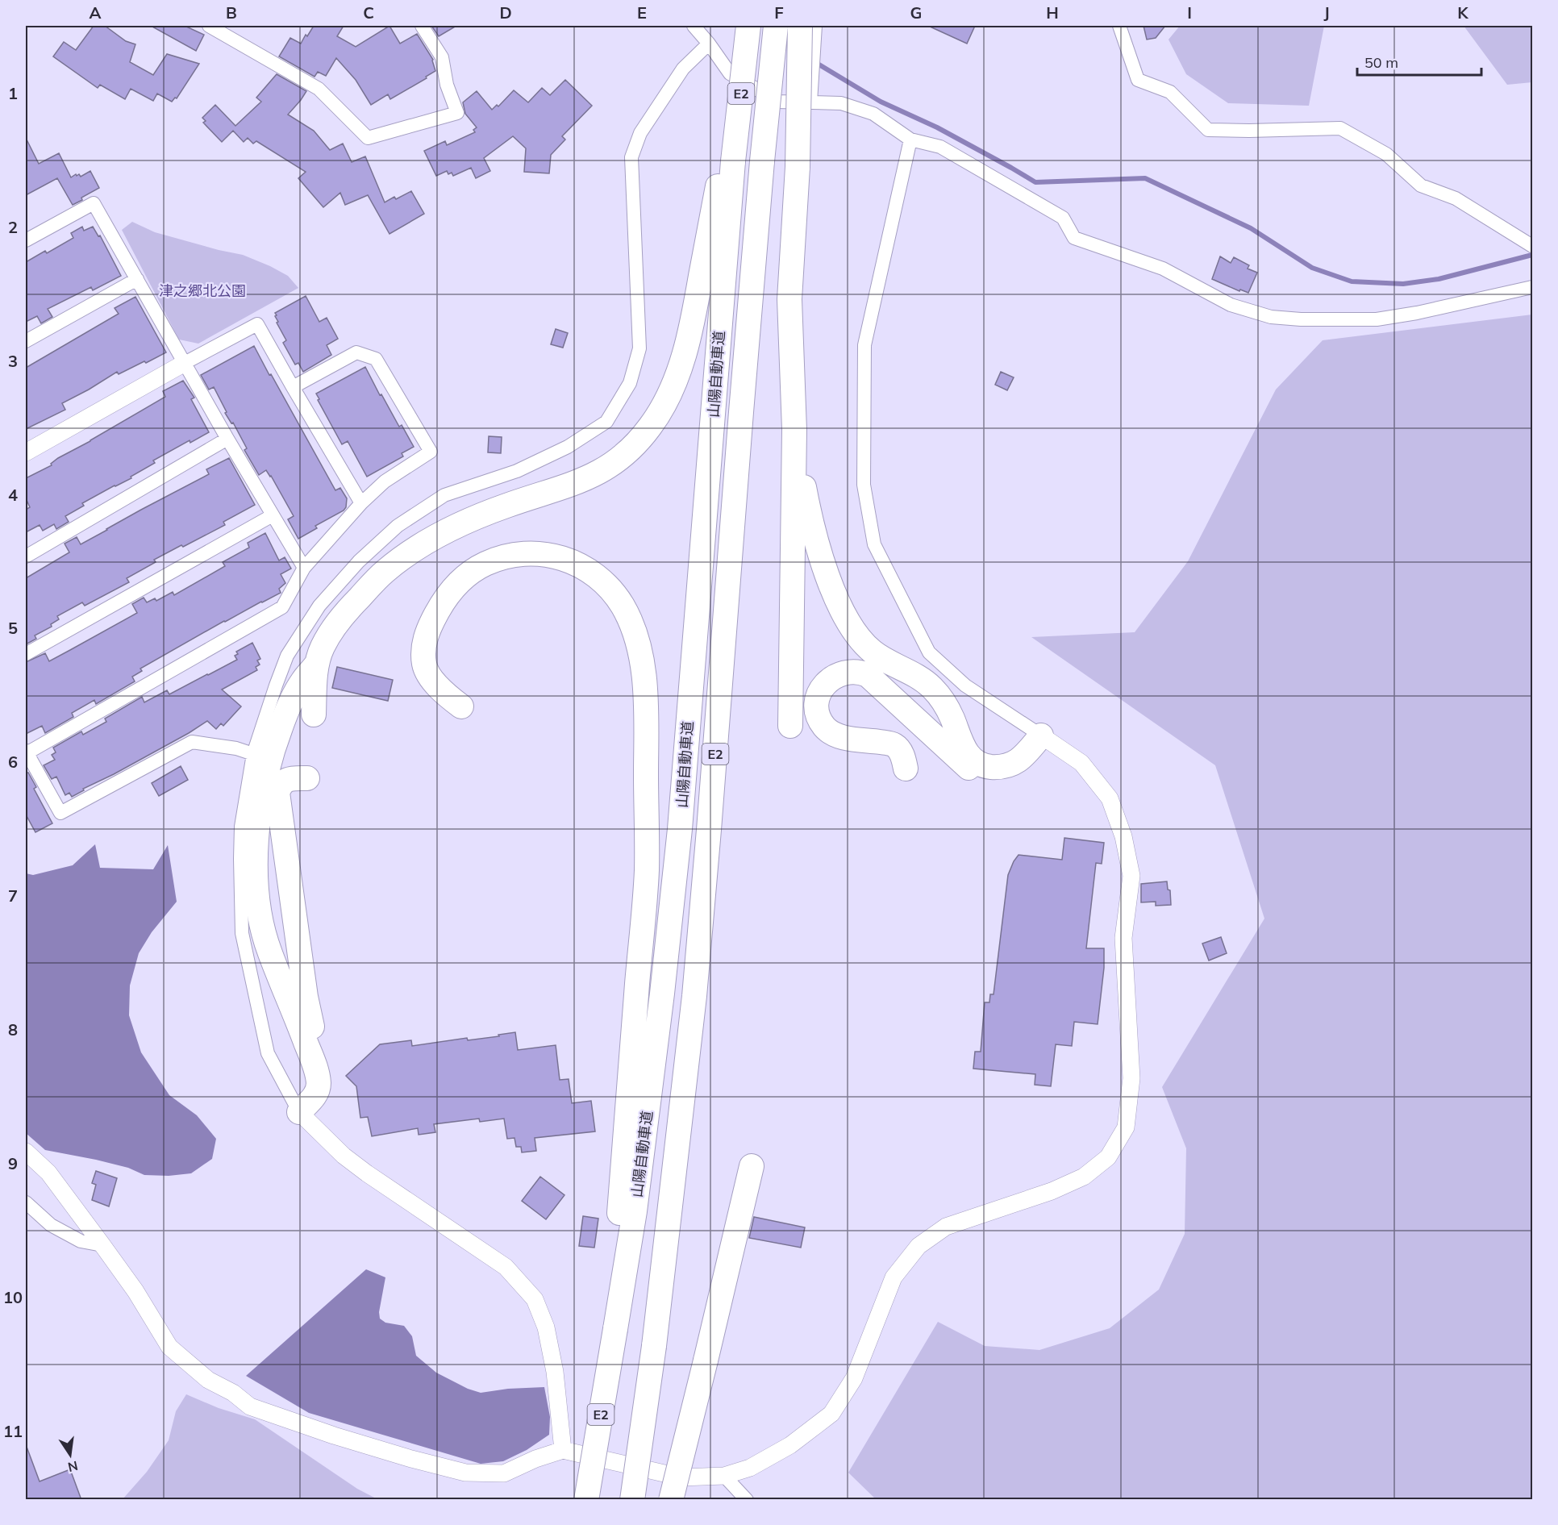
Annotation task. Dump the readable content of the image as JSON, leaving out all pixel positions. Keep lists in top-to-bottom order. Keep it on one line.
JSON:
{"streets":{"highway":["E2","山陽自動車道"]},"parks":["津之郷北公園"],"scale_bar":"50 m","north":"bottom","grid":{"columns":["A","B","C","D","E","F","G","H","I","J","K"],"rows":["1","2","3","4","5","6","7","8","9","10","11"]}}
